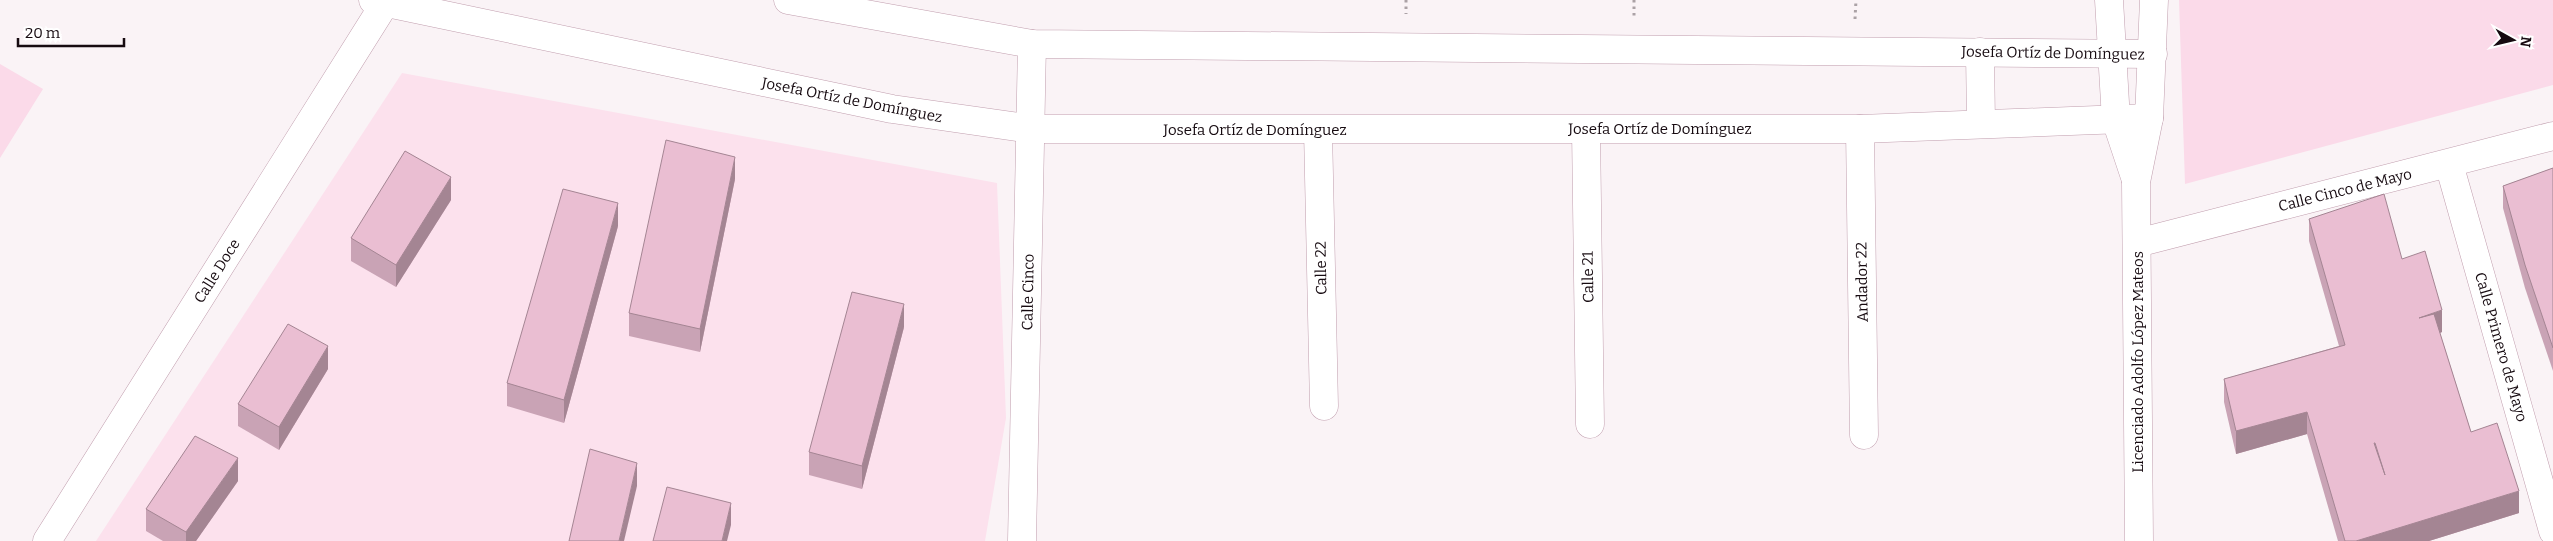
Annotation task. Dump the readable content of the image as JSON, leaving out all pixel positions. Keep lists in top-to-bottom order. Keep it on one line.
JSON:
{"streets":{"street":["Josefa Ortíz de Domínguez","Calle Cinco de Mayo","Calle 22","Calle Doce","Calle 21","Andador 22","Calle Cinco","Calle Primero de Mayo","Licenciado Adolfo López Mateos"]},"crossings":[["Josefa Ortíz de Domínguez","Calle 22"],["Josefa Ortíz de Domínguez","Calle Doce"],["Josefa Ortíz de Domínguez","Calle 21"],["Josefa Ortíz de Domínguez","Andador 22"],["Josefa Ortíz de Domínguez","Calle Cinco"],["Josefa Ortíz de Domínguez","Licenciado Adolfo López Mateos"],["Calle Cinco de Mayo","Calle Primero de Mayo"],["Calle Cinco de Mayo","Licenciado Adolfo López Mateos"]],"scale_bar":"20 m","north":"right"}
